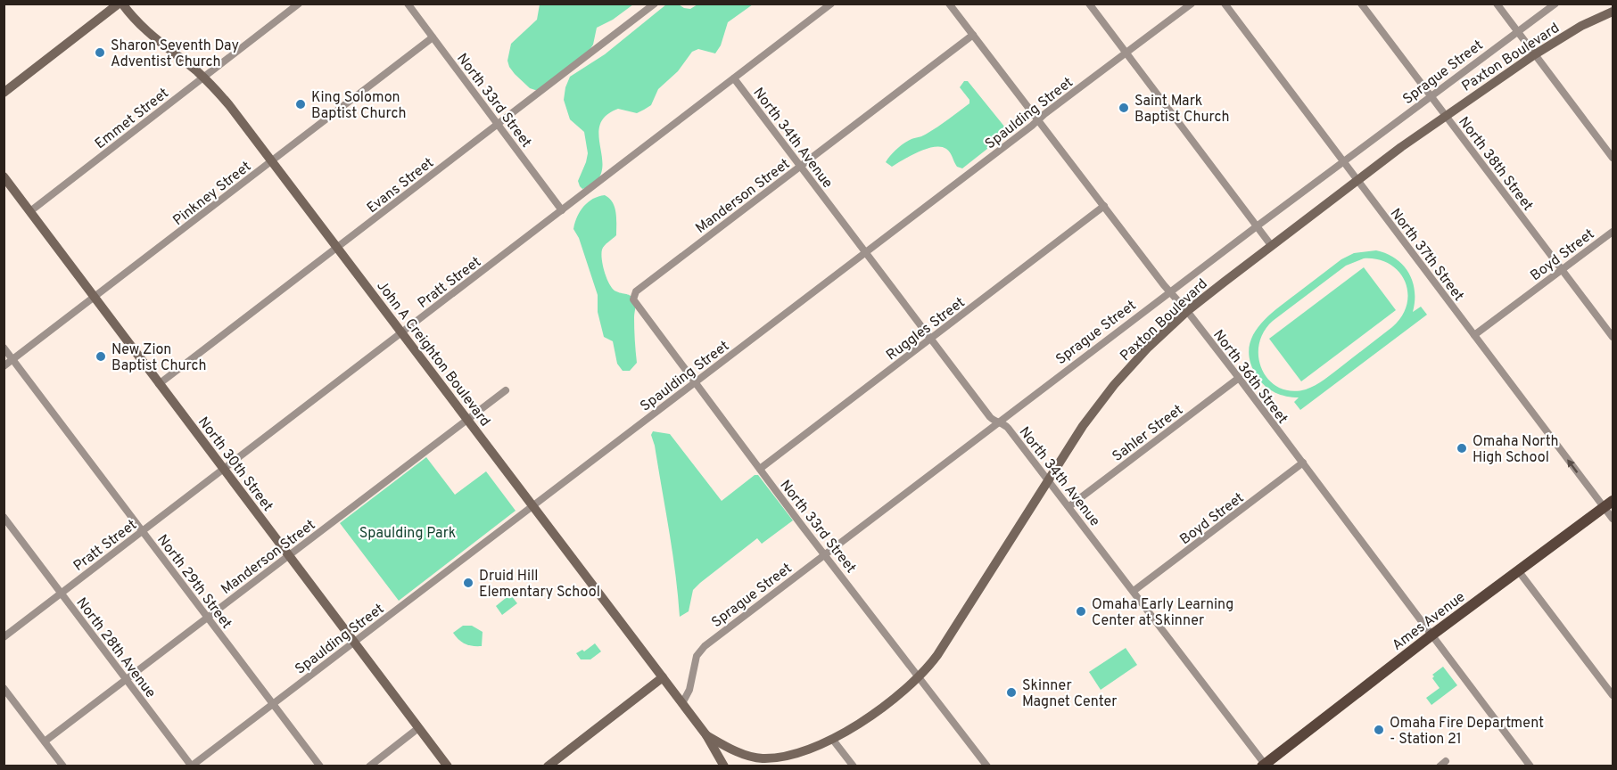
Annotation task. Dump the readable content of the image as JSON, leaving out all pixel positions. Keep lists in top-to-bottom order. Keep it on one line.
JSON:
{"streets":{"main road":["Ames Avenue"],"street":["Paxton Boulevard","Sprague Street","North 33rd Street","Spaulding Street","Emmet Street","North 34th Avenue","North 38th Street","Evans Street","Pinkney Street","Manderson Street","North 37th Street","Boyd Street","Pratt Street","Ruggles Street","John A Creighton Boulevard","North 36th Street","Sahler Street","North 30th Street","North 29th Street","North 28th Avenue"]},"crossings":[["Paxton Boulevard","North 33rd Street"],["Paxton Boulevard","North 34th Avenue"],["Paxton Boulevard","North 38th Street"],["Paxton Boulevard","North 37th Street"],["Paxton Boulevard","John A Creighton Boulevard"],["Paxton Boulevard","North 36th Street"],["Sprague Street","North 33rd Street"],["Sprague Street","North 34th Avenue"],["Sprague Street","North 38th Street"],["Sprague Street","North 37th Street"],["Sprague Street","John A Creighton Boulevard"],["Sprague Street","North 36th Street"],["North 33rd Street","Spaulding Street"],["North 33rd Street","Evans Street"],["North 33rd Street","Pinkney Street"],["North 33rd Street","Manderson Street"],["North 33rd Street","Pratt Street"],["North 33rd Street","Ruggles Street"],["Spaulding Street","North 34th Avenue"],["Spaulding Street","John A Creighton Boulevard"],["Spaulding Street","North 36th Street"],["Spaulding Street","North 30th Street"],["Spaulding Street","North 29th Street"],["Spaulding Street","North 28th Avenue"],["Emmet Street","John A Creighton Boulevard"],["Emmet Street","North 30th Street"],["North 34th Avenue","Manderson Street"],["North 34th Avenue","Boyd Street"],["North 34th Avenue","Pratt Street"],["North 34th Avenue","Ruggles Street"],["North 34th Avenue","Sahler Street"],["North 34th Avenue","Ames Avenue"],["North 38th Street","Boyd Street"],["Evans Street","John A Creighton Boulevard"],["Evans Street","North 30th Street"],["Pinkney Street","John A Creighton Boulevard"],["Pinkney Street","North 30th Street"],["Pinkney Street","North 29th Street"],["Manderson Street","John A Creighton Boulevard"],["Manderson Street","North 36th Street"],["Manderson Street","North 30th Street"],["Manderson Street","North 29th Street"],["Manderson Street","North 28th Avenue"],["North 37th Street","Boyd Street"],["North 37th Street","Ames Avenue"],["Boyd Street","North 36th Street"],["Pratt Street","John A Creighton Boulevard"],["Pratt Street","North 30th Street"],["Pratt Street","North 29th Street"],["Pratt Street","North 28th Avenue"],["Ruggles Street","North 36th Street"],["North 36th Street","Sahler Street"],["North 36th Street","Ames Avenue"]],"parks":["Spaulding Park"],"places":["Sharon Seventh Day Adventist Church","King Solomon Baptist Church","Saint Mark Baptist Church","New Zion Baptist Church","Omaha North High School","Druid Hill Elementary School","Omaha Early Learning Center at Skinner","Skinner Magnet Center","Omaha Fire Department - Station 21"]}
